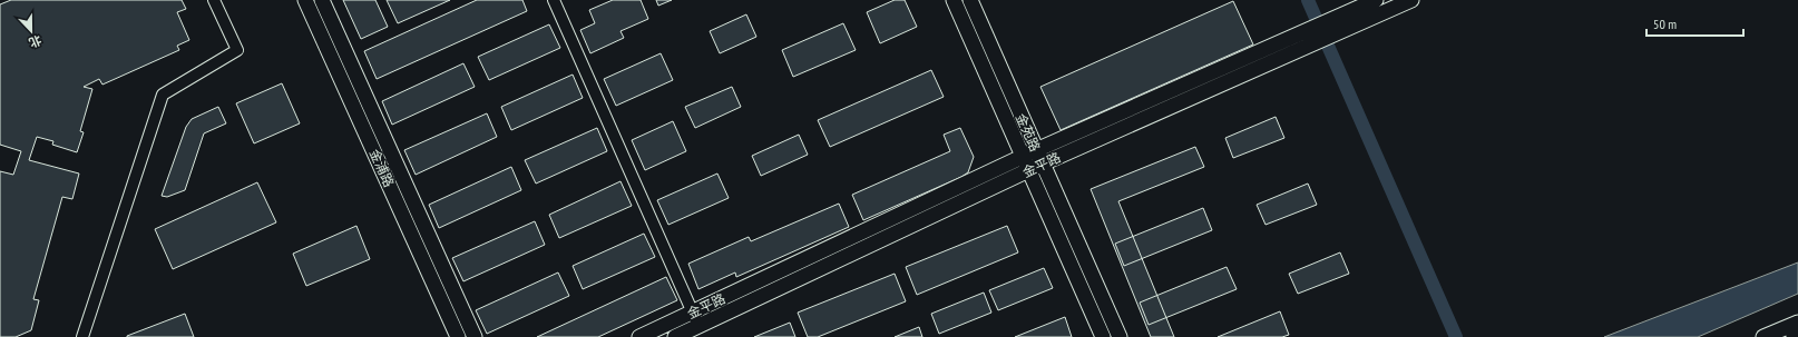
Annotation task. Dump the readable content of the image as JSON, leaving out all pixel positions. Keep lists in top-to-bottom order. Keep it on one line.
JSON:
{"streets":{"street":["金苑路","金平路","金浦路"]},"crossings":[["金苑路","金平路"]],"scale_bar":"50 m","north":"bottom"}
